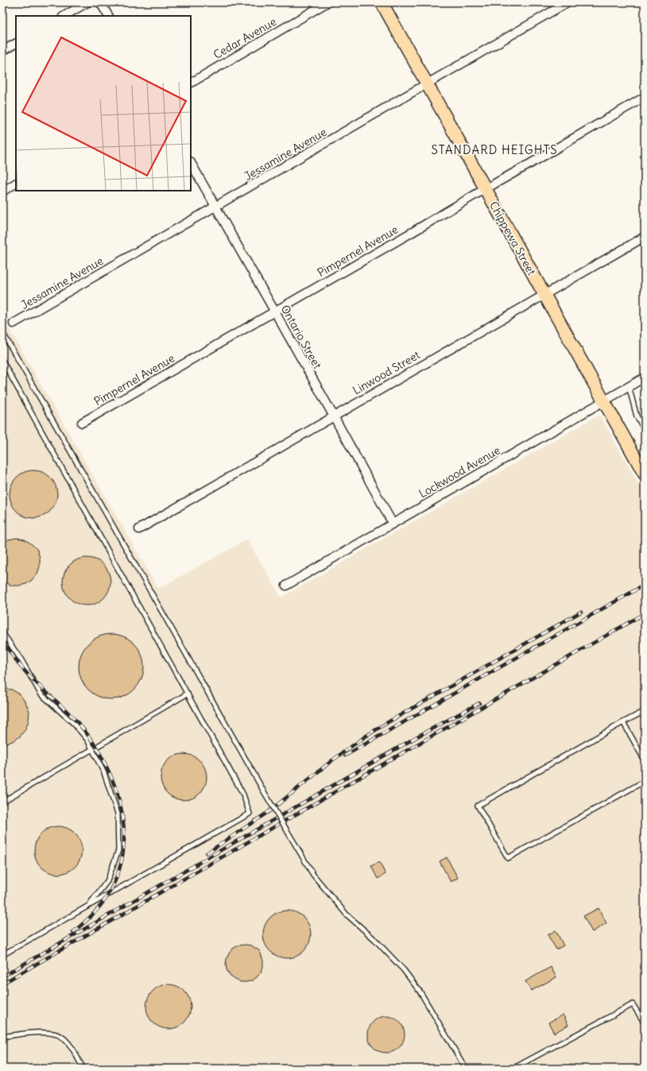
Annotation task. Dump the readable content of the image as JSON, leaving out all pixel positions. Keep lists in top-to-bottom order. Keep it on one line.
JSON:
{"streets":{"main road":["Chippewa Street"],"street":["Cedar Avenue","Jessamine Avenue","Pimpernel Avenue","Ontario Street","Linwood Street","Lockwood Avenue"]},"crossings":[["Jessamine Avenue","Chippewa Street"],["Jessamine Avenue","Ontario Street"],["Chippewa Street","Pimpernel Avenue"],["Chippewa Street","Linwood Street"],["Chippewa Street","Lockwood Avenue"],["Pimpernel Avenue","Ontario Street"],["Ontario Street","Linwood Street"],["Ontario Street","Lockwood Avenue"]],"districts":["STANDARD HEIGHTS"]}
